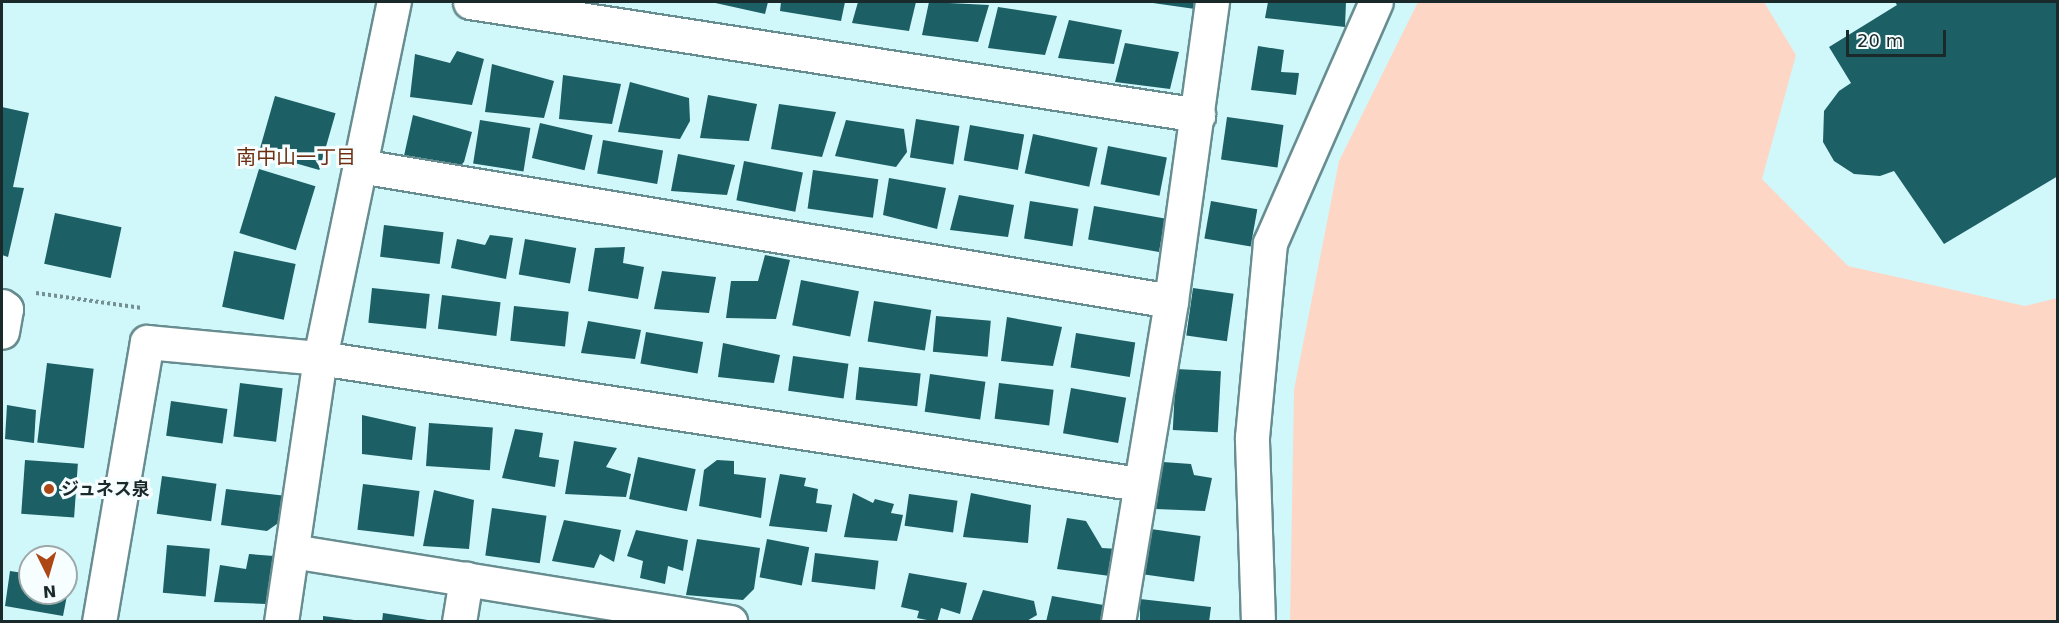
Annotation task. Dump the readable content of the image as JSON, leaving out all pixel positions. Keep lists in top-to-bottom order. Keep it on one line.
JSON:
{"districts":["南中山一丁目"],"places":["ジュネス泉"],"scale_bar":"20 m","north":"bottom"}
